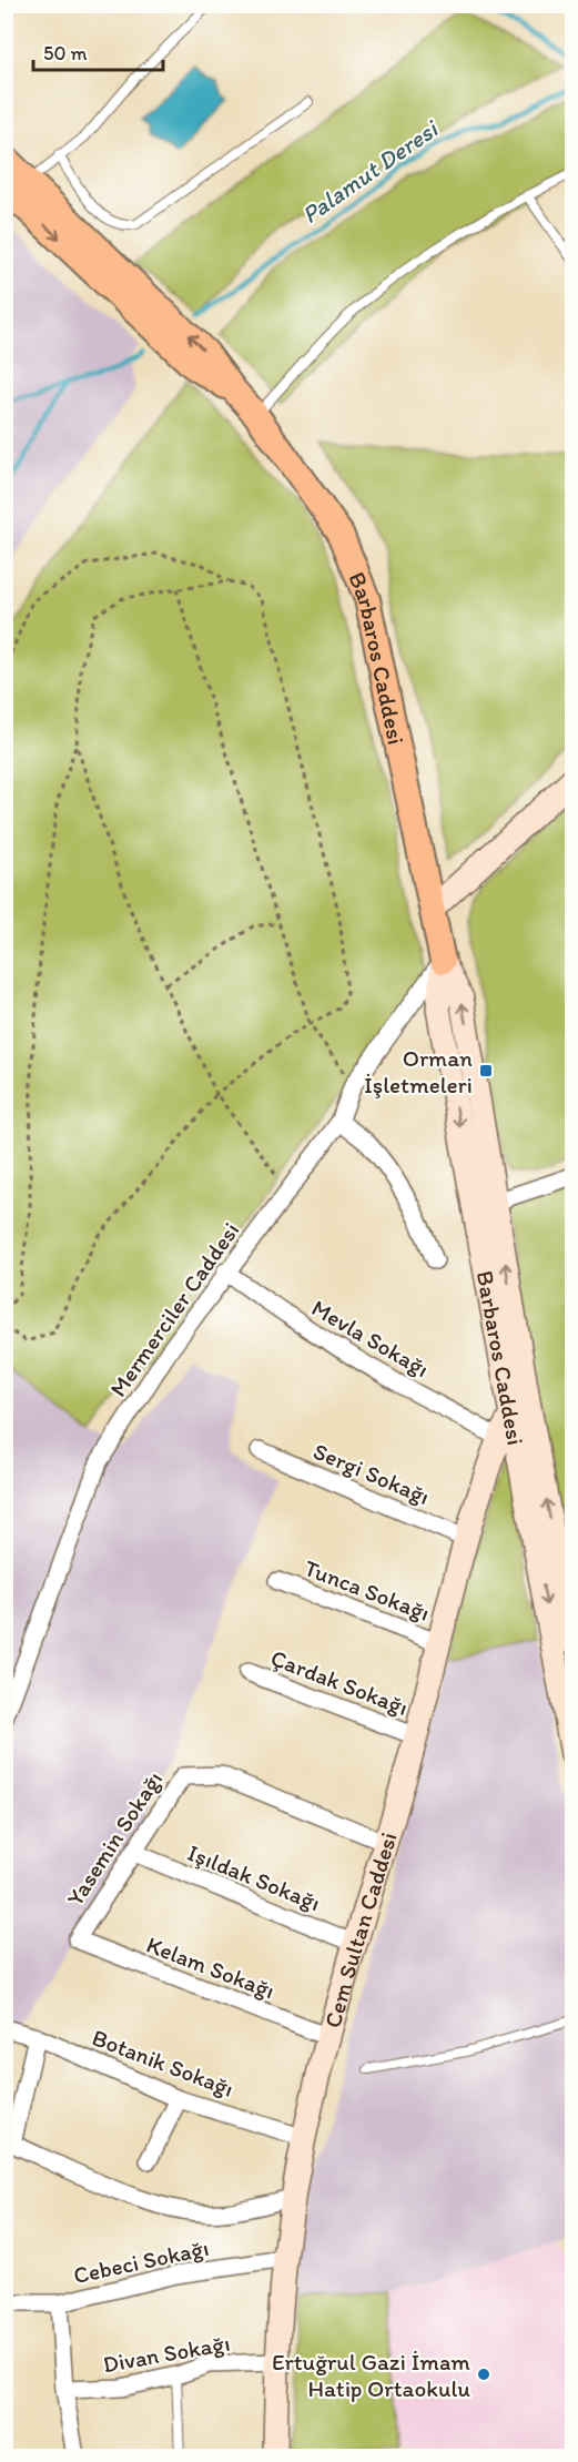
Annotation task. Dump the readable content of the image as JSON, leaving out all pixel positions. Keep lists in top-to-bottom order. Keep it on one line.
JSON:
{"streets":{"main road":["Barbaros Caddesi","Cem Sultan Caddesi"],"street":["Mermerciler Caddesi","Mevla Sokağı","Sergi Sokağı","Tunca Sokağı","Çardak Sokağı","Yasemin Sokağı","Işıldak Sokağı","Kelam Sokağı","Botanik Sokağı","Cebeci Sokağı","Divan Sokağı"]},"crossings":[["Barbaros Caddesi","Mermerciler Caddesi"],["Barbaros Caddesi","Cem Sultan Caddesi"],["Mermerciler Caddesi","Mevla Sokağı"],["Mevla Sokağı","Cem Sultan Caddesi"],["Sergi Sokağı","Cem Sultan Caddesi"],["Tunca Sokağı","Cem Sultan Caddesi"],["Çardak Sokağı","Cem Sultan Caddesi"],["Yasemin Sokağı","Işıldak Sokağı"],["Yasemin Sokağı","Cem Sultan Caddesi"],["Yasemin Sokağı","Kelam Sokağı"],["Işıldak Sokağı","Cem Sultan Caddesi"],["Cem Sultan Caddesi","Kelam Sokağı"],["Cem Sultan Caddesi","Botanik Sokağı"],["Cem Sultan Caddesi","Cebeci Sokağı"],["Cem Sultan Caddesi","Divan Sokağı"]],"water":["Palamut Deresi"],"places":{"transit":["Orman İşletmeleri"],"other":["Ertuğrul Gazi İmam Hatip Ortaokulu"]},"scale_bar":"50 m"}
